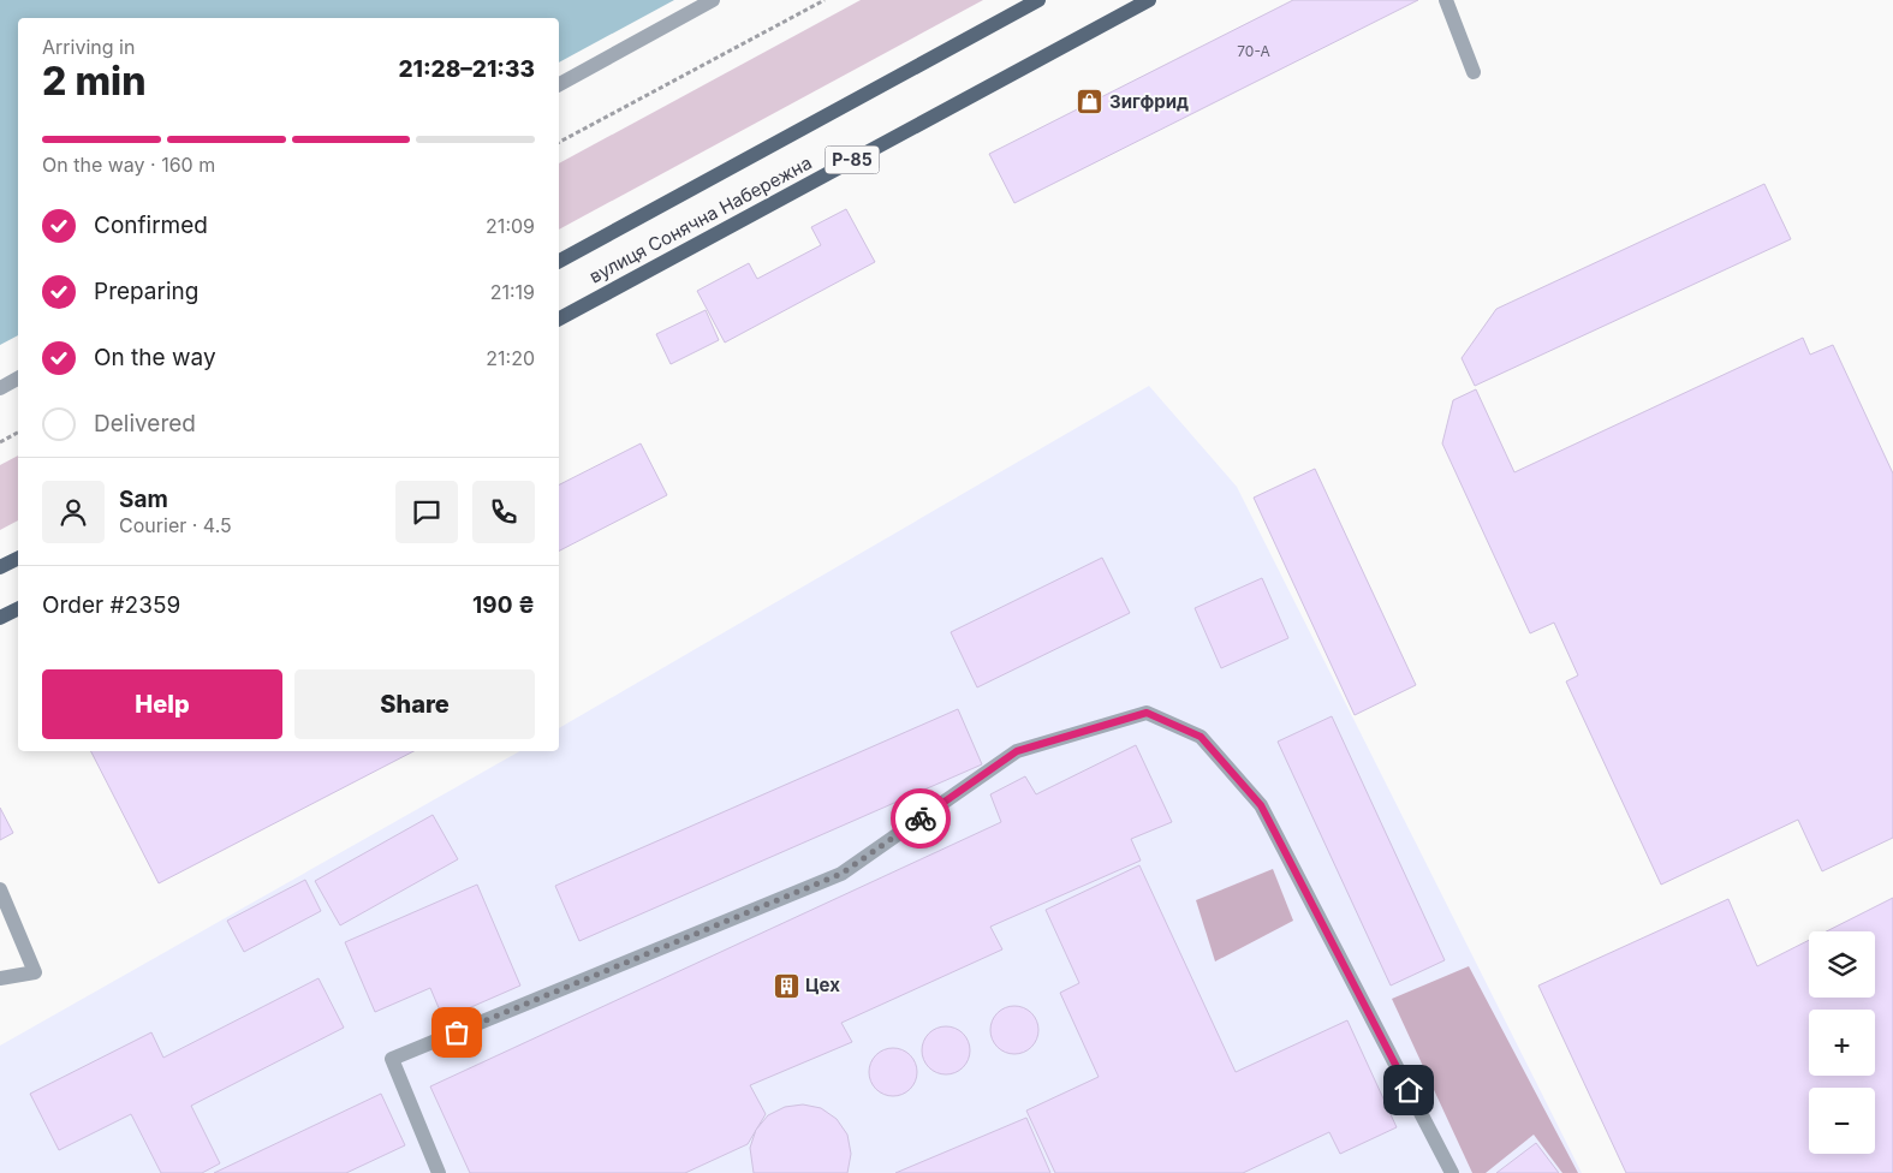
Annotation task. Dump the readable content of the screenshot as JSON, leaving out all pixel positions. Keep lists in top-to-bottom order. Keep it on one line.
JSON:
{"streets":{"main road":["Р-85","вулиця Сонячна Набережна"]},"places":{"shop":["Зигфрид"],"building":["Цех"]},"house_numbers":["70-А"],"page":{"heading":["2 min","Arriving in","21:28–21:33"],"panel":["Sam","Courier · 4.5","Order #2359","190 ₴"],"bar":"On the way · 160 m","list":[["Confirmed","21:09"],["Preparing","21:19"],["On the way","21:20"],"Delivered"],"buttons":["Help","Share"],"map_buttons":["+","−"]}}
